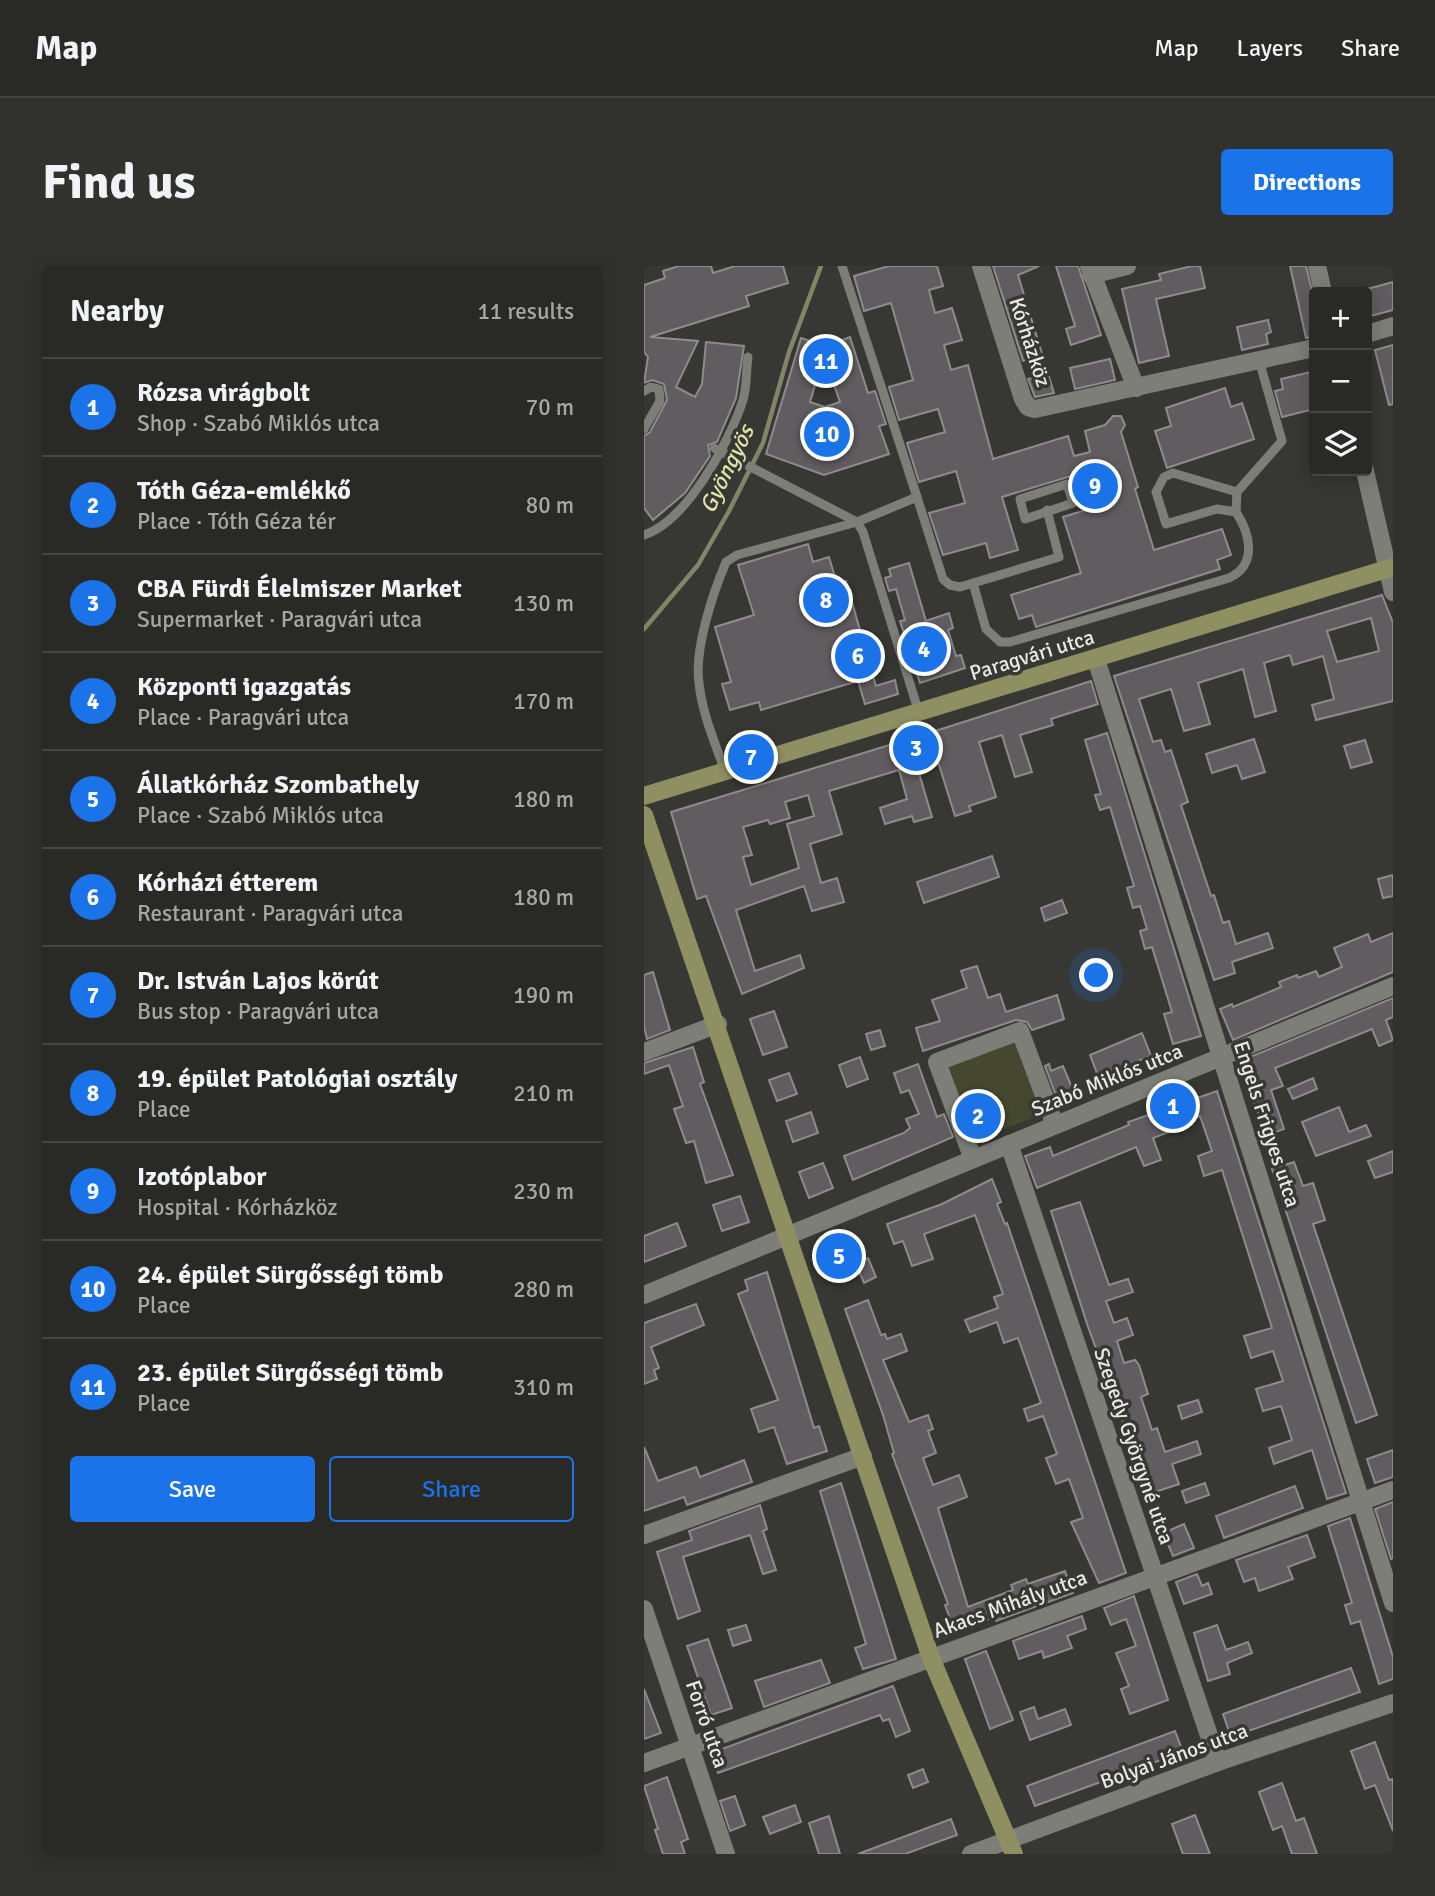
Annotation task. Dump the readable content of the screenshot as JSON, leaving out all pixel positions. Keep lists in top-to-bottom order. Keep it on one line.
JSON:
{"streets":{"street":["Kórházköz","Paragvári utca","Szabó Miklós utca","Engels Frigyes utca","Szegedy Györgyné utca","Akacs Mihály utca","Forró utca","Bolyai János utca"]},"crossings":[["Paragvári utca","Engels Frigyes utca"],["Szabó Miklós utca","Engels Frigyes utca"],["Szabó Miklós utca","Szegedy Györgyné utca"],["Engels Frigyes utca","Akacs Mihály utca"],["Szegedy Györgyné utca","Akacs Mihály utca"],["Szegedy Györgyné utca","Bolyai János utca"],["Akacs Mihály utca","Forró utca"]],"water":["Gyöngyös"],"page":{"header":"Map","nav":["Map","Layers","Share"],"buttons":["Directions",["Save","Share"]],"title":"Find us","heading":["Nearby","11 results"],"map_buttons":["+","−"],"pins":["11","10","9","8","4","6","3","7","1","2","5"],"list":[{"mark":"1","name":"Rózsa virágbolt","note":"Shop · Szabó Miklós utca","value":"70 m"},{"mark":"2","name":"Tóth Géza-emlékkő","note":"Place · Tóth Géza tér","value":"80 m"},{"mark":"3","name":"CBA Fürdi Élelmiszer Market","note":"Supermarket · Paragvári utca","value":"130 m"},{"mark":"4","name":"Központi igazgatás","note":"Place · Paragvári utca","value":"170 m"},{"mark":"5","name":"Állatkórház Szombathely","note":"Place · Szabó Miklós utca","value":"180 m"},{"mark":"6","name":"Kórházi étterem","note":"Restaurant · Paragvári utca","value":"180 m"},{"mark":"7","name":"Dr. István Lajos körút","note":"Bus stop · Paragvári utca","value":"190 m"},{"mark":"8","name":"19. épület Patológiai osztály","note":"Place","value":"210 m"},{"mark":"9","name":"Izotóplabor","note":"Hospital · Kórházköz","value":"230 m"},{"mark":"10","name":"24. épület Sürgősségi tömb","note":"Place","value":"280 m"},{"mark":"11","name":"23. épület Sürgősségi tömb","note":"Place","value":"310 m"}]}}
